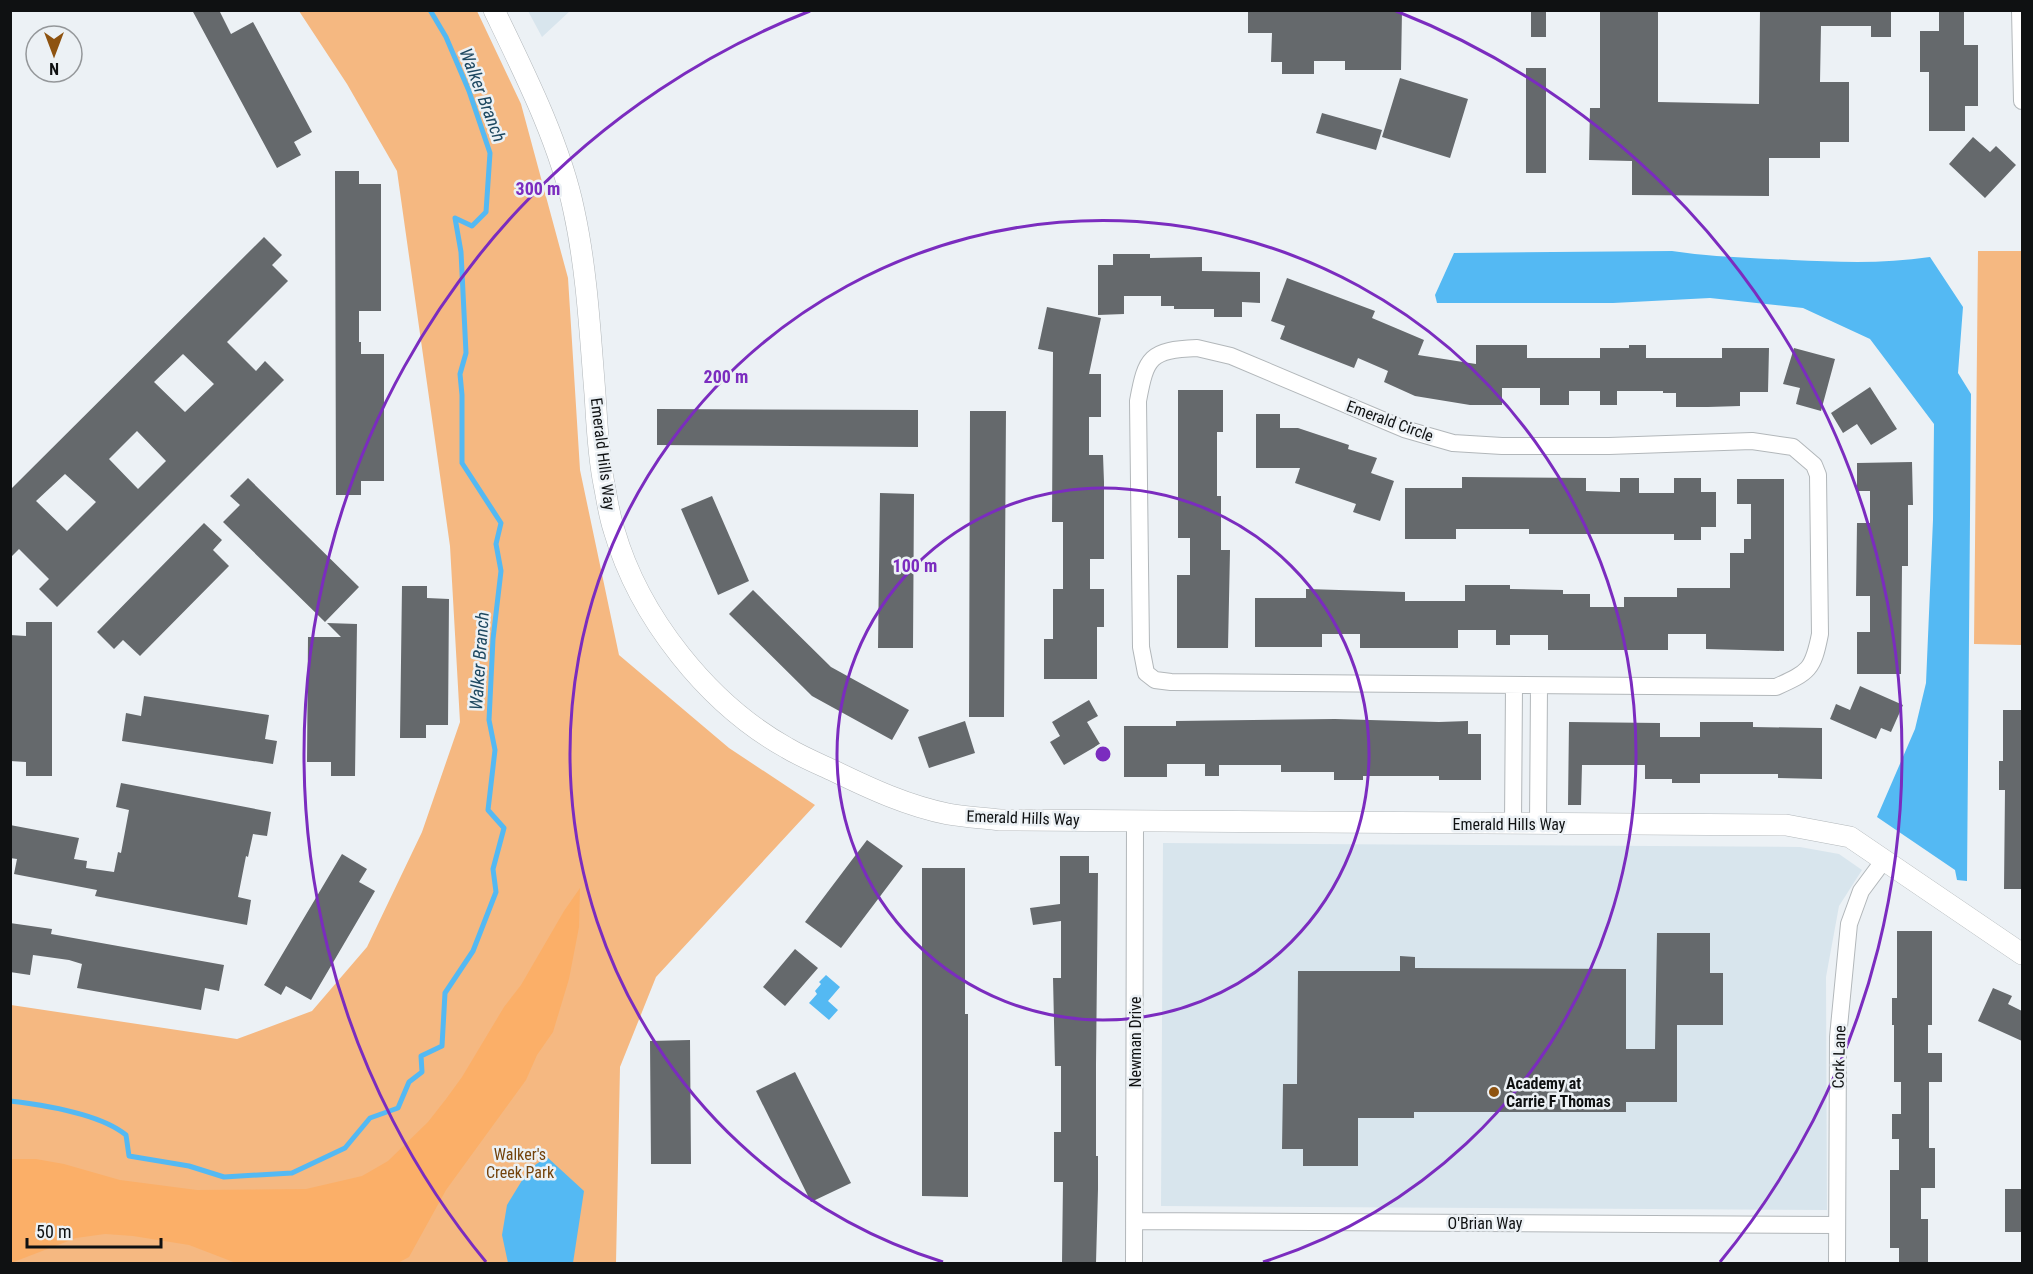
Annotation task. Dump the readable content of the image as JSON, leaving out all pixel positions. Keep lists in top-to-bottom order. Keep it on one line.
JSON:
{"streets":{"street":["Emerald Circle","Emerald Hills Way","Newman Drive","Cork Lane","O'Brian Way"]},"crossings":[["Emerald Hills Way","Newman Drive"],["Emerald Hills Way","Cork Lane"],["Newman Drive","O'Brian Way"],["Cork Lane","O'Brian Way"]],"water":["Walker Branch"],"parks":["Walker's Creek Park"],"places":["Academy at Carrie F Thomas"],"scale_bar":"50 m","north":"bottom","rings":["300 m","200 m","100 m"]}
